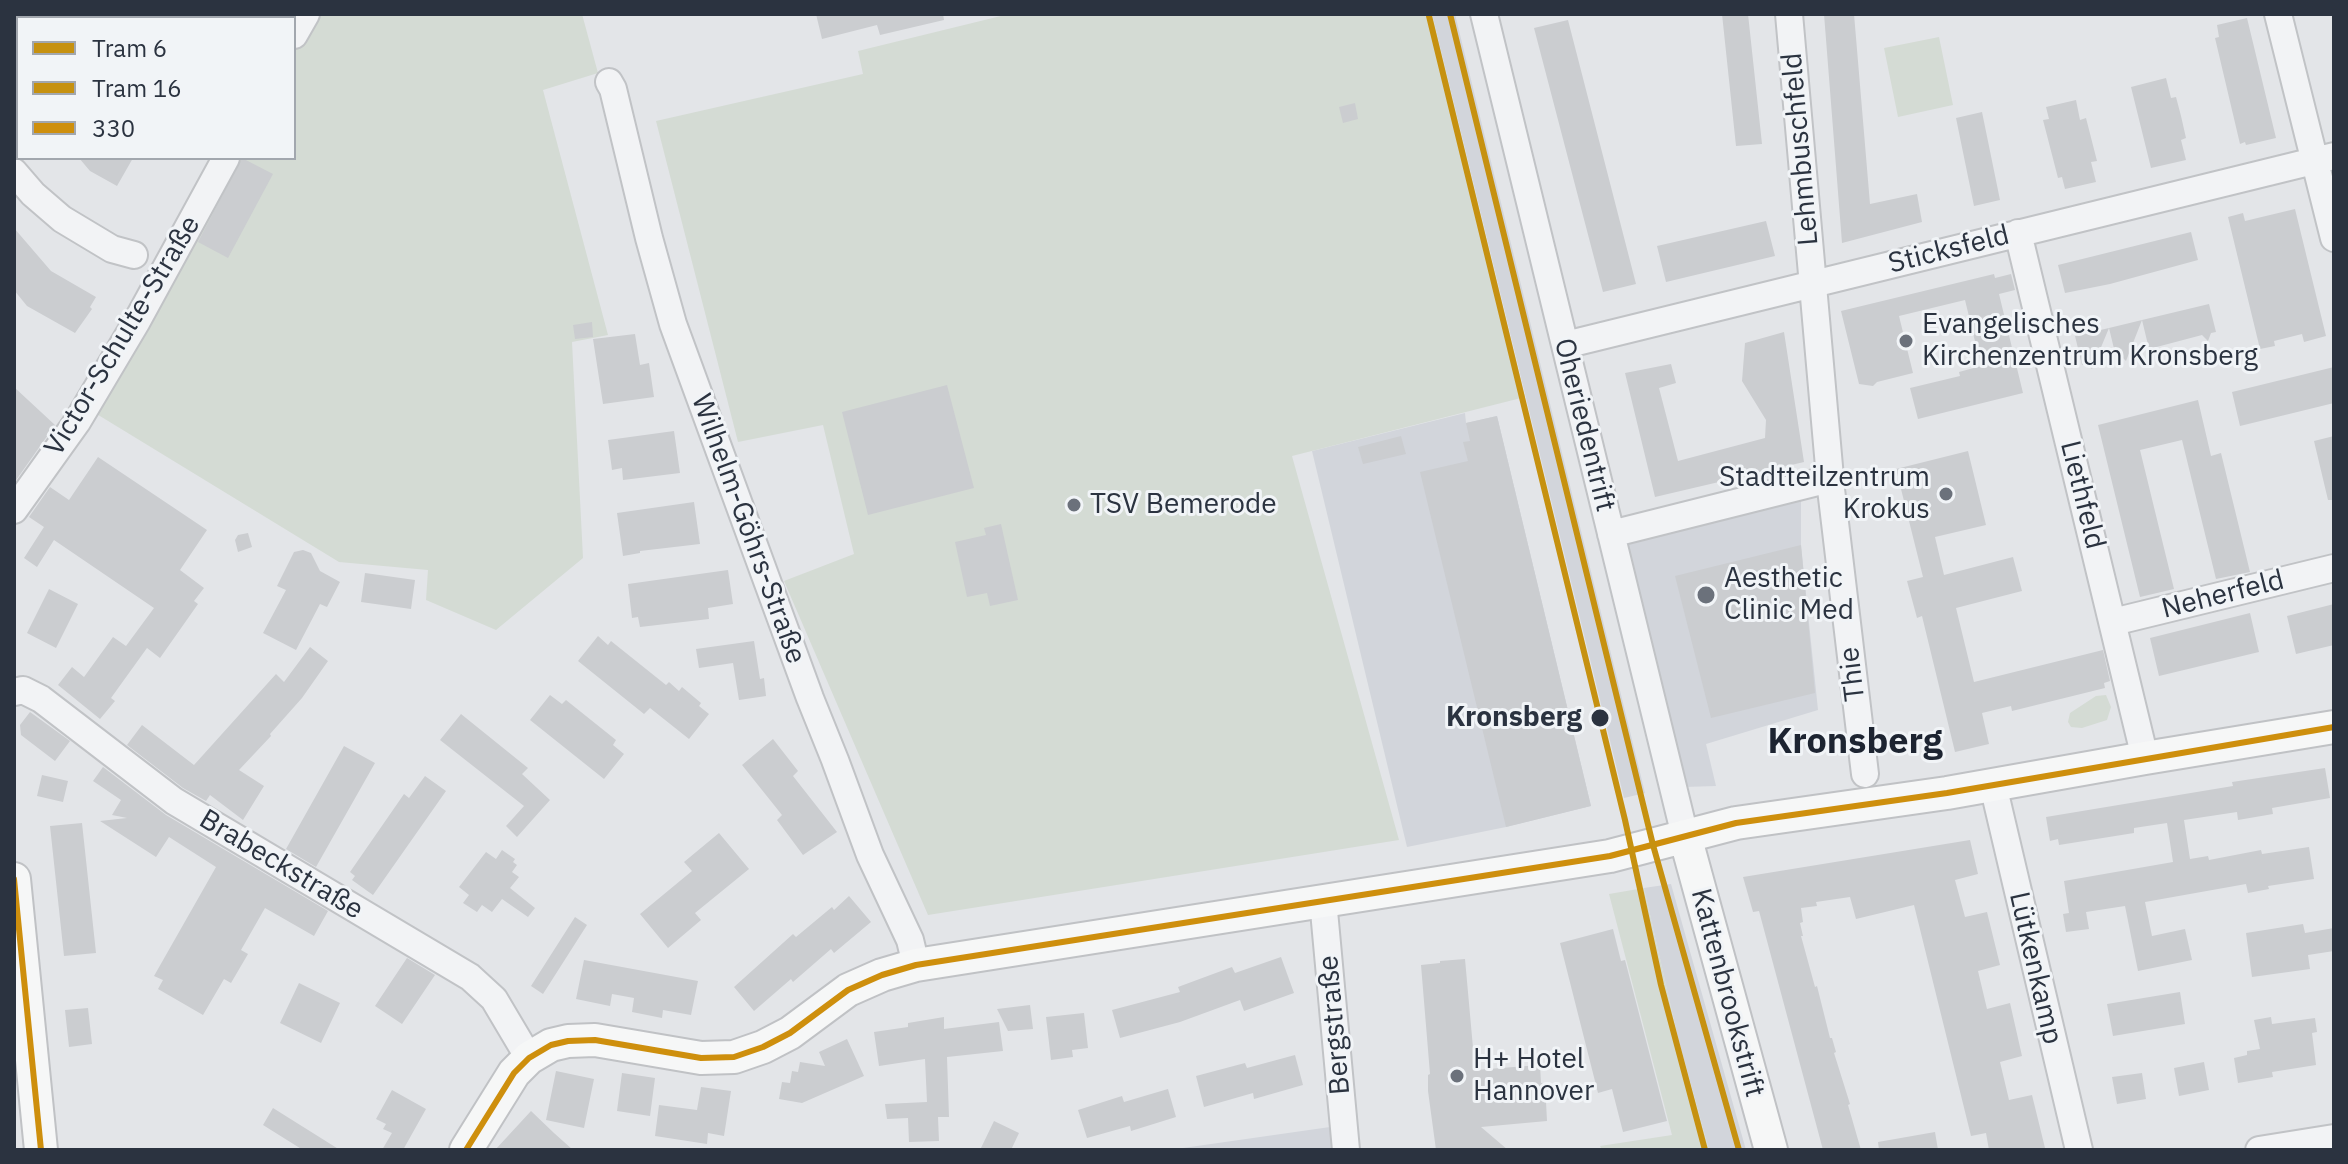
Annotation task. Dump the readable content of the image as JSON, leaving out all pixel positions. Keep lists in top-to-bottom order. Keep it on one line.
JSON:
{"streets":{"main road":["Kattenbrookstrift"],"street":["Lehmbuschfeld","Sticksfeld","Victor-Schulte-Straße","Oheriedentrift","Liethfeld","Wilhelm-Göhrs-Straße","Neherfeld","Thie","Brabeckstraße","Lütkenkamp","Bergstraße"]},"crossings":[["Lehmbuschfeld","Sticksfeld"],["Lehmbuschfeld","Thie"],["Sticksfeld","Oheriedentrift"],["Sticksfeld","Liethfeld"],["Sticksfeld","Thie"],["Oheriedentrift","Kattenbrookstrift"],["Liethfeld","Neherfeld"]],"districts":["Kronsberg"],"places":["Evangelisches Kirchenzentrum Kronsberg","Stadtteilzentrum Krokus","TSV Bemerode","Aesthetic Clinic Med","Kronsberg","H+ Hotel Hannover"],"lines":["tram line 6","tram line 16","transit line 330"],"legend":["Tram 6","Tram 16","330"]}
